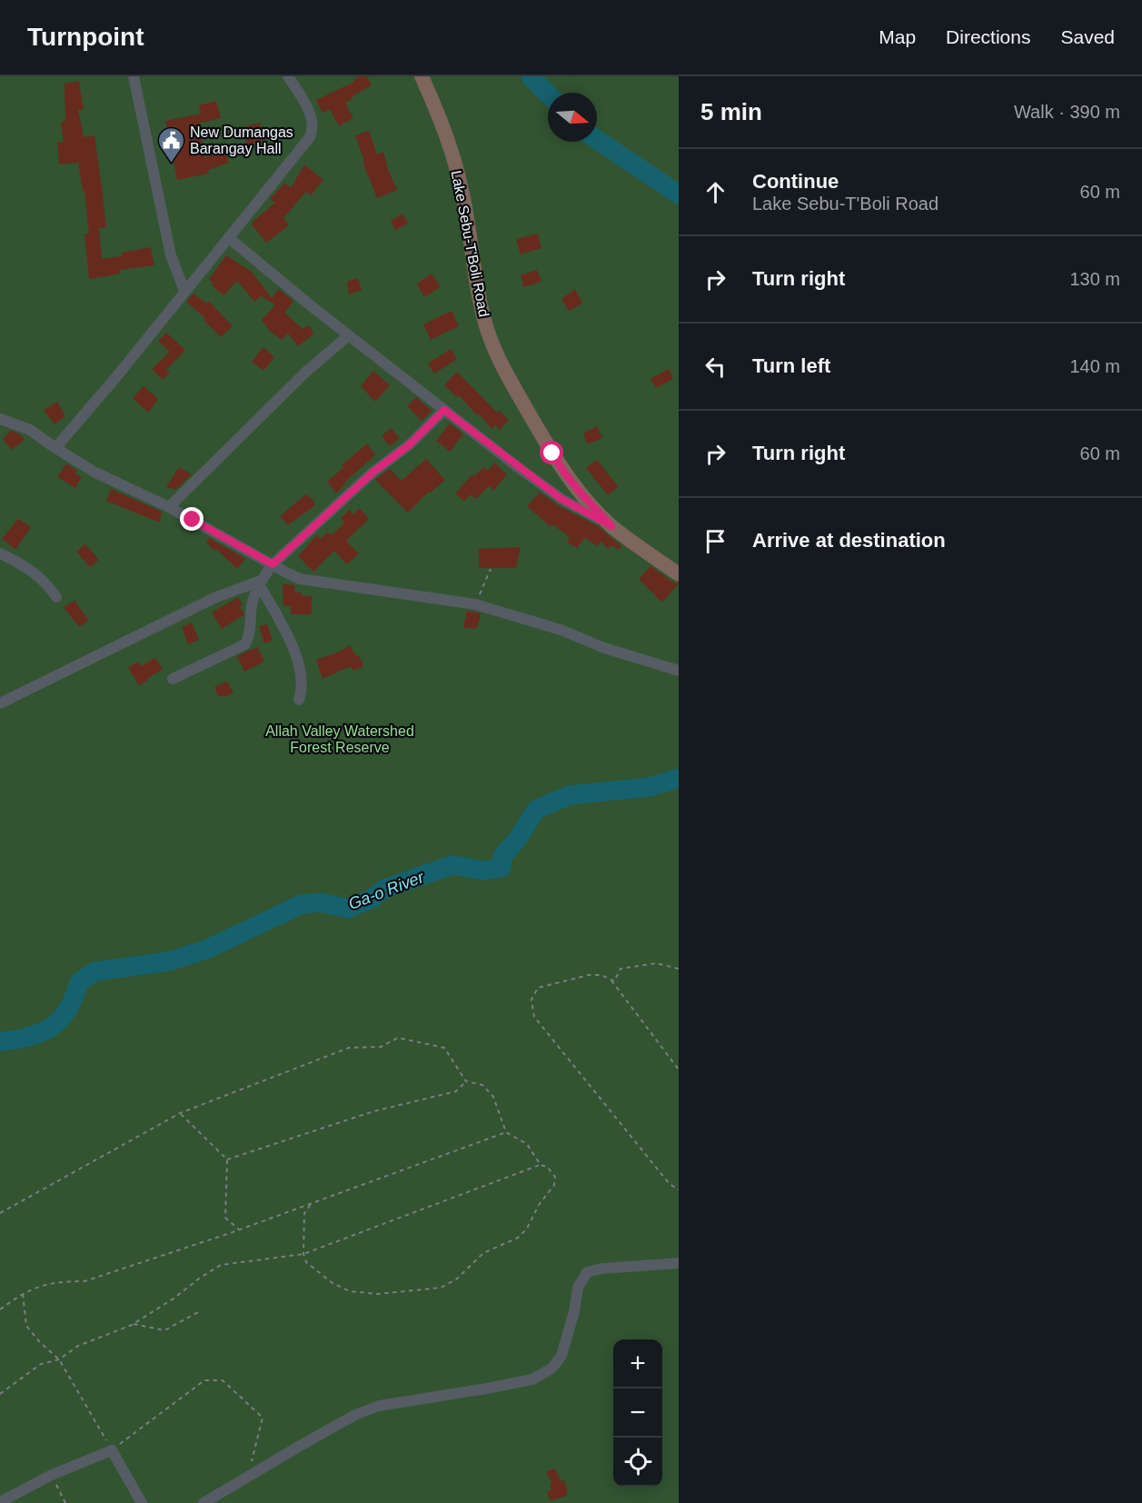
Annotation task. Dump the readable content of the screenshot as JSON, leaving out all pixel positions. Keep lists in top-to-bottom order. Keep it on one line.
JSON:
{"streets":{"main road":["Lake Sebu-T'Boli Road"]},"water":["Ga-o River"],"parks":["Allah Valley Watershed Forest Reserve"],"places":{"public building":["New Dumangas Barangay Hall"]},"north":"right","page":{"header":"Turnpoint","nav":["Map","Directions","Saved"],"heading":["5 min","Walk · 390 m"],"list":[["Continue","Lake Sebu-T'Boli Road","60 m"],["Turn right","130 m"],["Turn left","140 m"],["Turn right","60 m"],"Arrive at destination"],"map_buttons":["+","−"]}}
